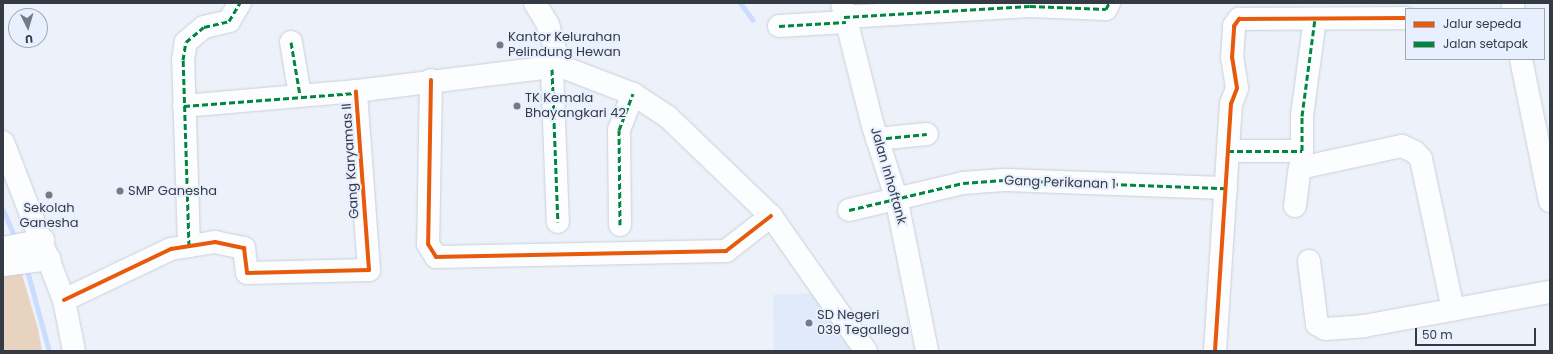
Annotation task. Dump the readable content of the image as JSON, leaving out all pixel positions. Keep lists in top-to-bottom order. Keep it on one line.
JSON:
{"streets":{"street":["Gang Karyamas II","Jalan Inhoftank","Gang Perikanan 1"]},"crossings":[["Jalan Inhoftank","Gang Perikanan 1"]],"places":["Kantor Kelurahan Pelindung Hewan","TK Kemala Bhayangkari 42","SMP Ganesha","Sekolah Ganesha","SD Negeri 039 Tegallega"],"legend":["Jalur sepeda","Jalan setapak"],"scale_bar":"50 m","north":"bottom"}
